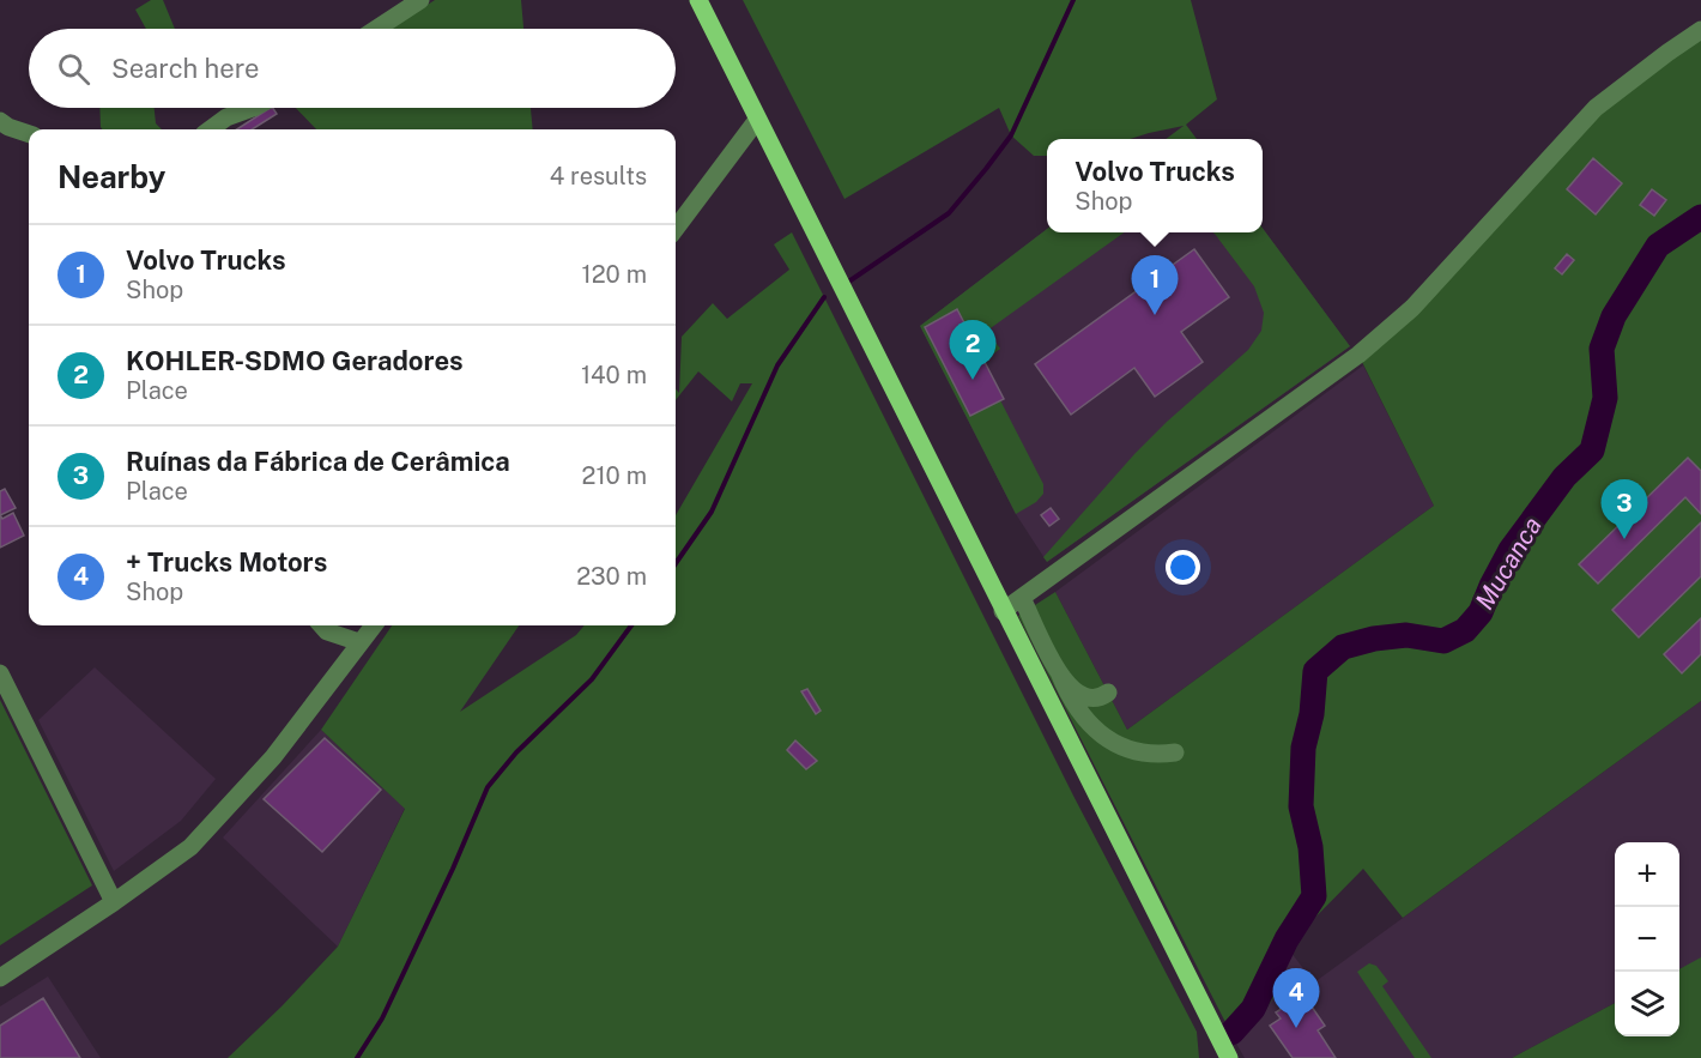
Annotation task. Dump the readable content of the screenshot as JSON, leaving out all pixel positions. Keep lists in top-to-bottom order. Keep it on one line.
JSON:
{"water":["Mucanca"],"page":{"search":"Search here","heading":["Nearby","4 results"],"popup":["Volvo Trucks","Shop"],"list":[{"mark":"1","name":"Volvo Trucks","note":"Shop","value":"120 m"},{"mark":"2","name":"KOHLER-SDMO Geradores","note":"Place","value":"140 m"},{"mark":"3","name":"Ruínas da Fábrica de Cerâmica","note":"Place","value":"210 m"},{"mark":"4","name":"+ Trucks Motors","note":"Shop","value":"230 m"}],"pins":["1","2","3","4"],"map_buttons":["+","−"]}}
